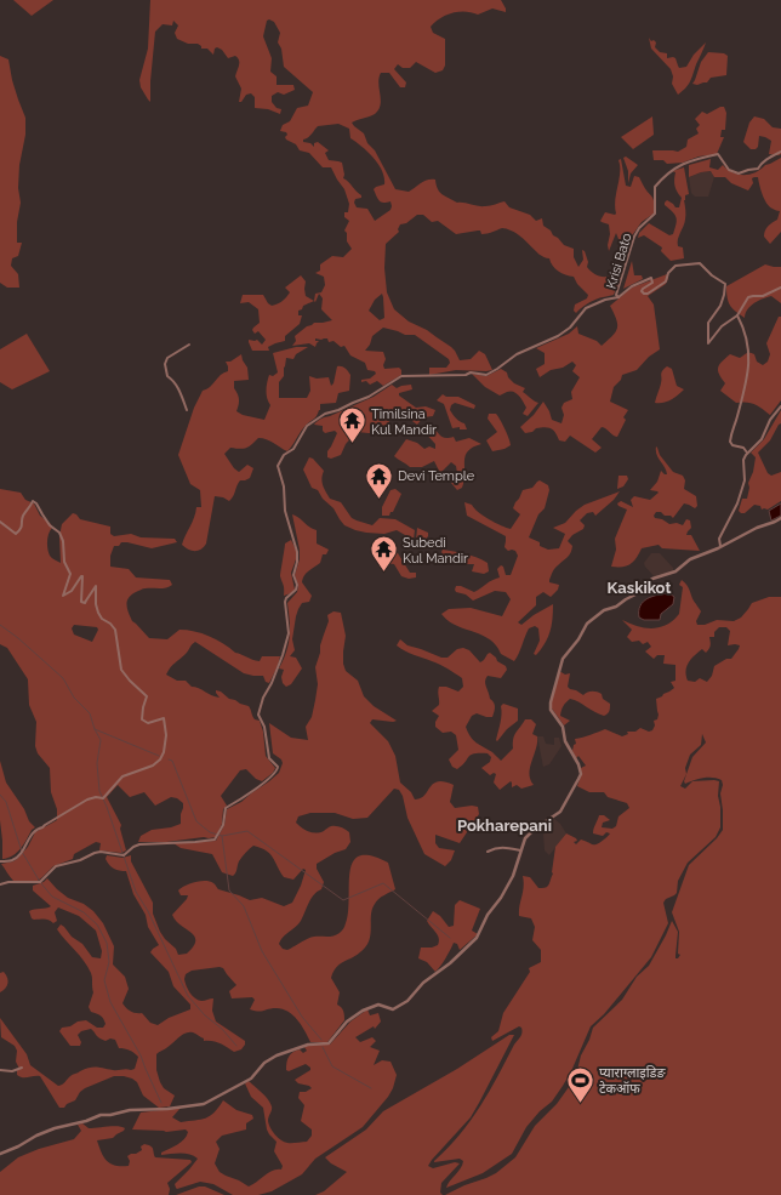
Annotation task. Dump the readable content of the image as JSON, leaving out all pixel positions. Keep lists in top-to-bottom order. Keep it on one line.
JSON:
{"streets":{"street":["Krisi Bato"]},"districts":["Kaskikot","Pokharepani"],"places":{"temple":["Timilsina Kul Mandir","Devi Temple","Subedi Kul Mandir"],"sports":["प्याराग्लाइडिङ टेकऑफ"]}}
